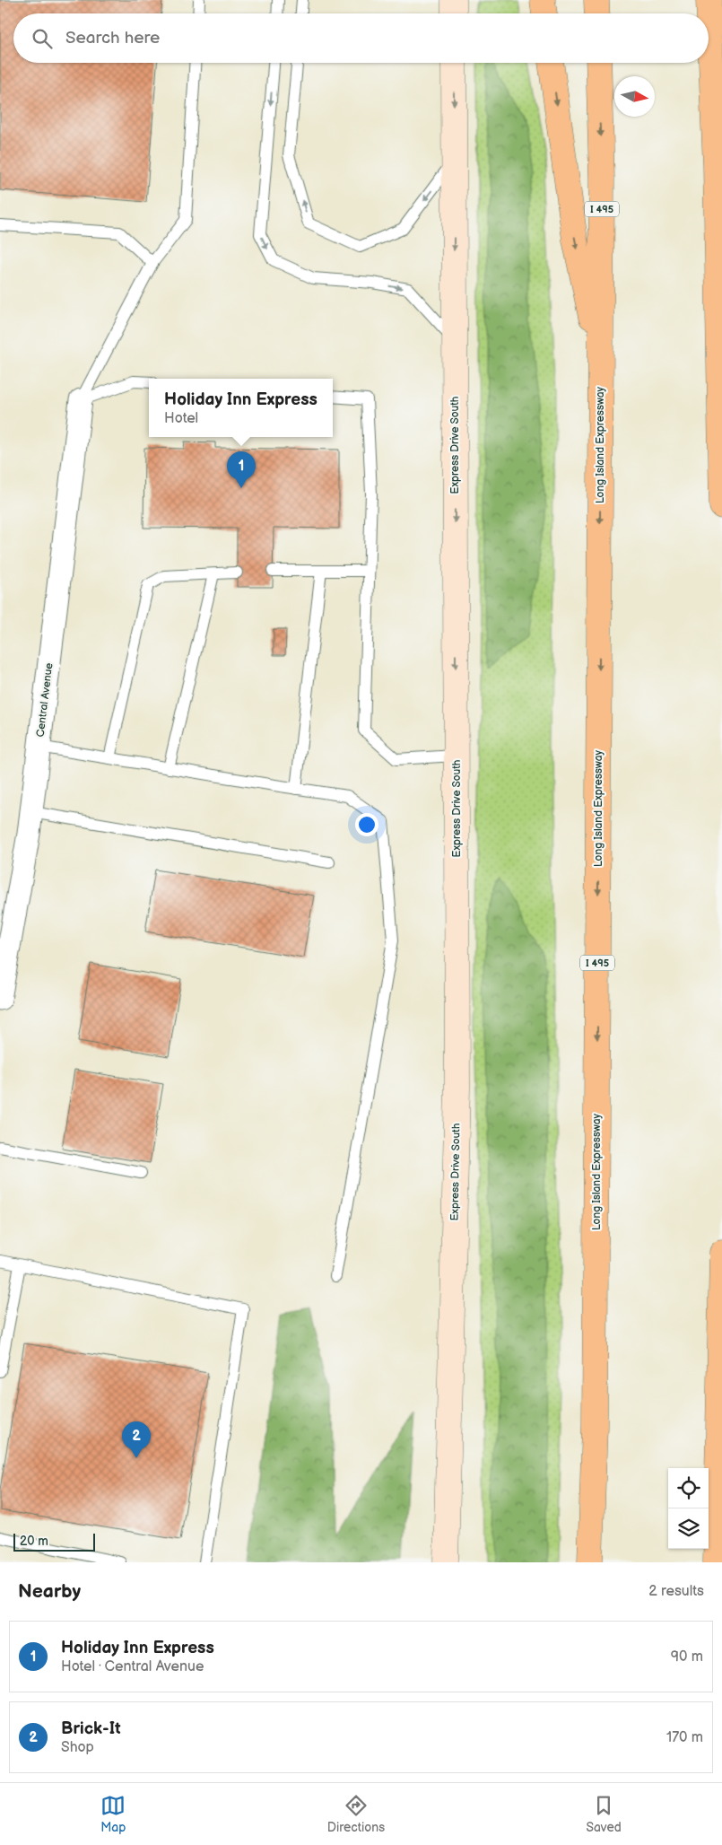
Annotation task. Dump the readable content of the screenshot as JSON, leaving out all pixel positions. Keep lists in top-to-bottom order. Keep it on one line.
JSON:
{"streets":{"highway":["I 495","Long Island Expressway"],"main road":["Express Drive South"],"street":["Central Avenue"]},"one_way":["Express Drive South"],"scale_bar":"20 m","north":"right","page":{"search":"Search here","popup":["Holiday Inn Express","Hotel"],"pins":["1","2"],"scale":"20 m","heading":["Nearby","2 results"],"list":[{"mark":"1","name":"Holiday Inn Express","note":"Hotel · Central Avenue","value":"90 m"},{"mark":"2","name":"Brick-It","note":"Shop","value":"170 m"}],"nav":["Map","Directions","Saved"]}}
